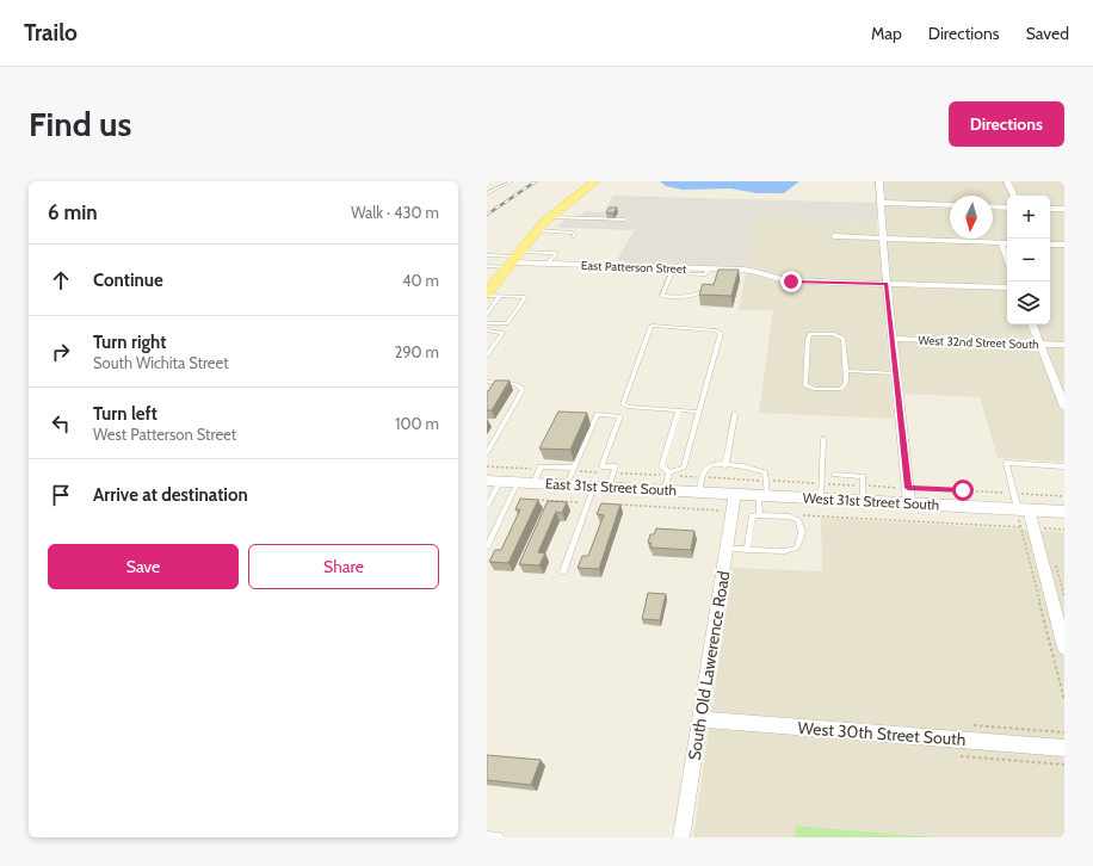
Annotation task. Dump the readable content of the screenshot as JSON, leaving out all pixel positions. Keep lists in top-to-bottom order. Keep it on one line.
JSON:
{"streets":{"street":["East Patterson Street","West 32nd Street South","East 31st Street South","West 31st Street South","South Old Lawerence Road","West 30th Street South"]},"crossings":[["East 31st Street South","West 31st Street South"],["East 31st Street South","South Old Lawerence Road"],["West 31st Street South","South Old Lawerence Road"],["South Old Lawerence Road","West 30th Street South"]],"north":"bottom","page":{"header":"Trailo","nav":["Map","Directions","Saved"],"buttons":["Directions",["Save","Share"]],"title":"Find us","heading":["6 min","Walk · 430 m"],"map_buttons":["+","−"],"list":[["Continue","40 m"],["Turn right","South Wichita Street","290 m"],["Turn left","West Patterson Street","100 m"],"Arrive at destination"]}}
